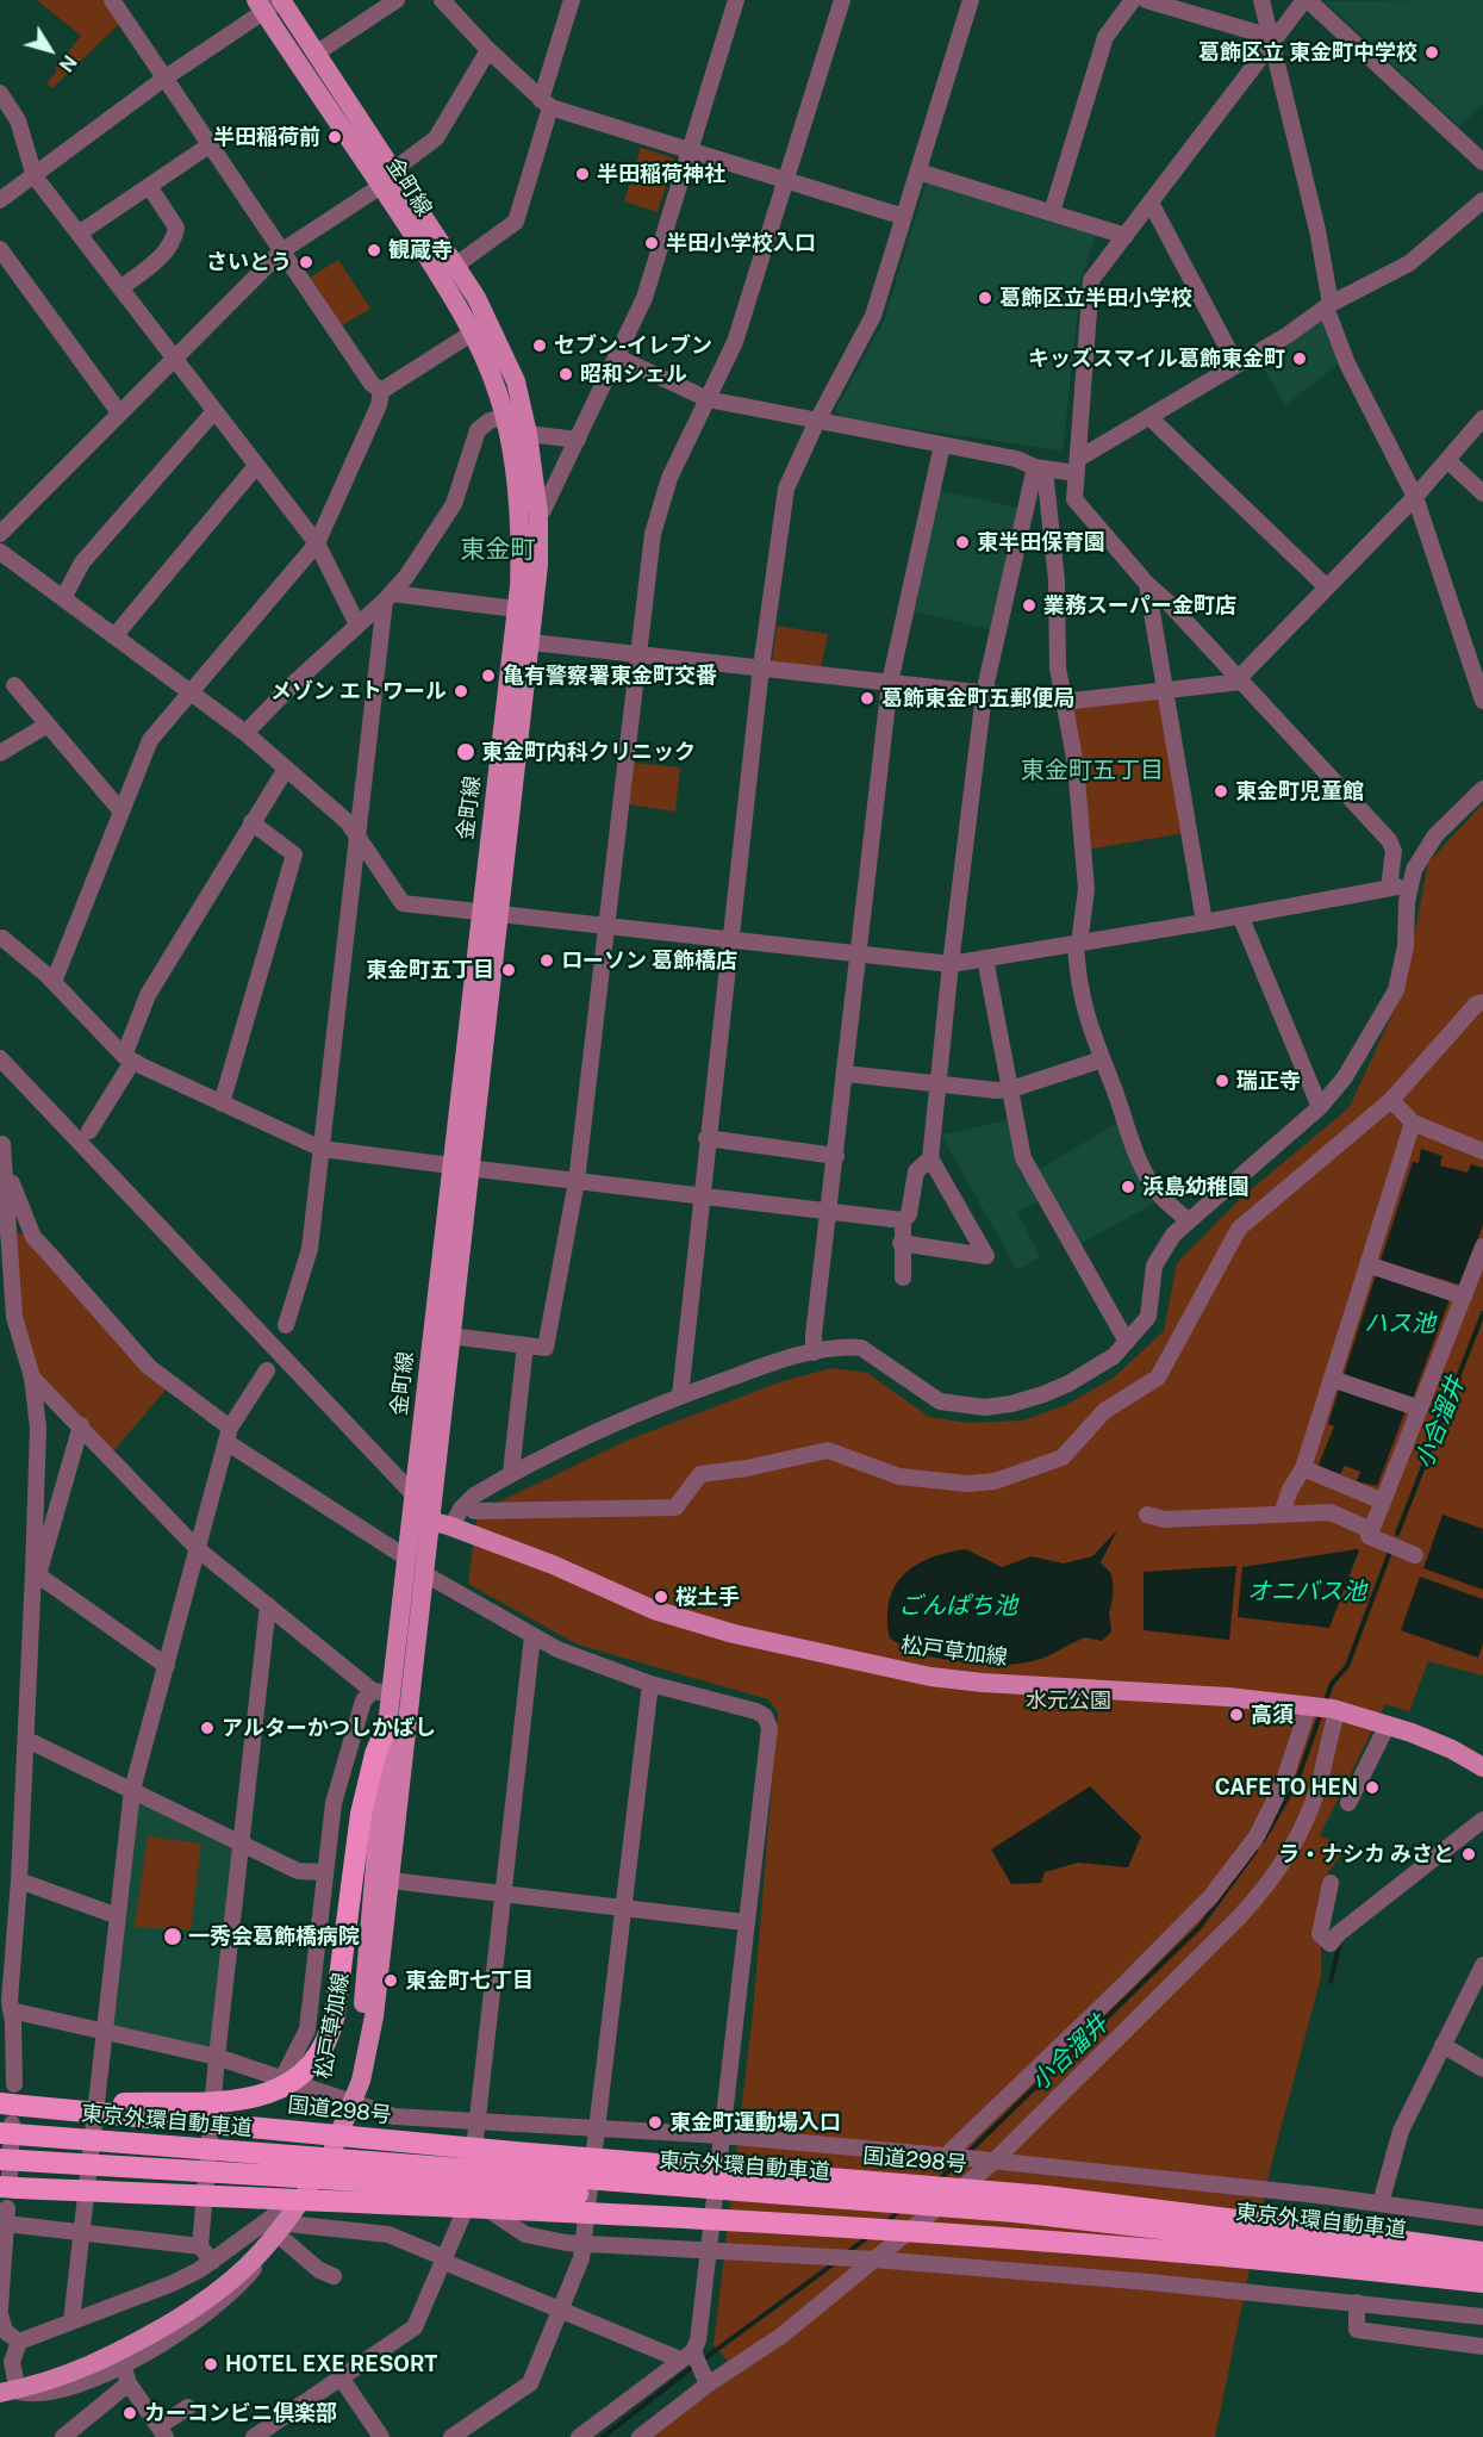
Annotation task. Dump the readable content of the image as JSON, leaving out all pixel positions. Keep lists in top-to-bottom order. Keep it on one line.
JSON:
{"streets":{"highway":["国道298号","東京外環自動車道"],"main road":["金町線","松戸草加線"]},"crossings":[["金町線","松戸草加線"],["国道298号","東京外環自動車道"]],"districts":["東金町","東金町五丁目"],"water":["ハス池","小合溜井","オニバス池","ごんぱち池"],"parks":["水元公園"],"places":["葛飾区立 東金町中学校","半田稲荷前","半田稲荷神社","半田小学校入口","観蔵寺","さいとう","葛飾区立半田小学校","セブン-イレブン","キッズスマイル葛飾東金町","昭和シェル","東半田保育園","業務スーパー金町店","亀有警察署東金町交番","メゾン エトワール","葛飾東金町五郵便局","東金町内科クリニック","東金町児童館","ローソン 葛飾橋店","東金町五丁目","瑞正寺","浜島幼稚園","桜土手","高須","アルターかつしかばし","CAFE TO HEN","ラ・ナシカ みさと","一秀会葛飾橋病院","東金町七丁目","東金町運動場入口","HOTEL EXE RESORT","カーコンビニ倶楽部"],"north":"bottom right"}
